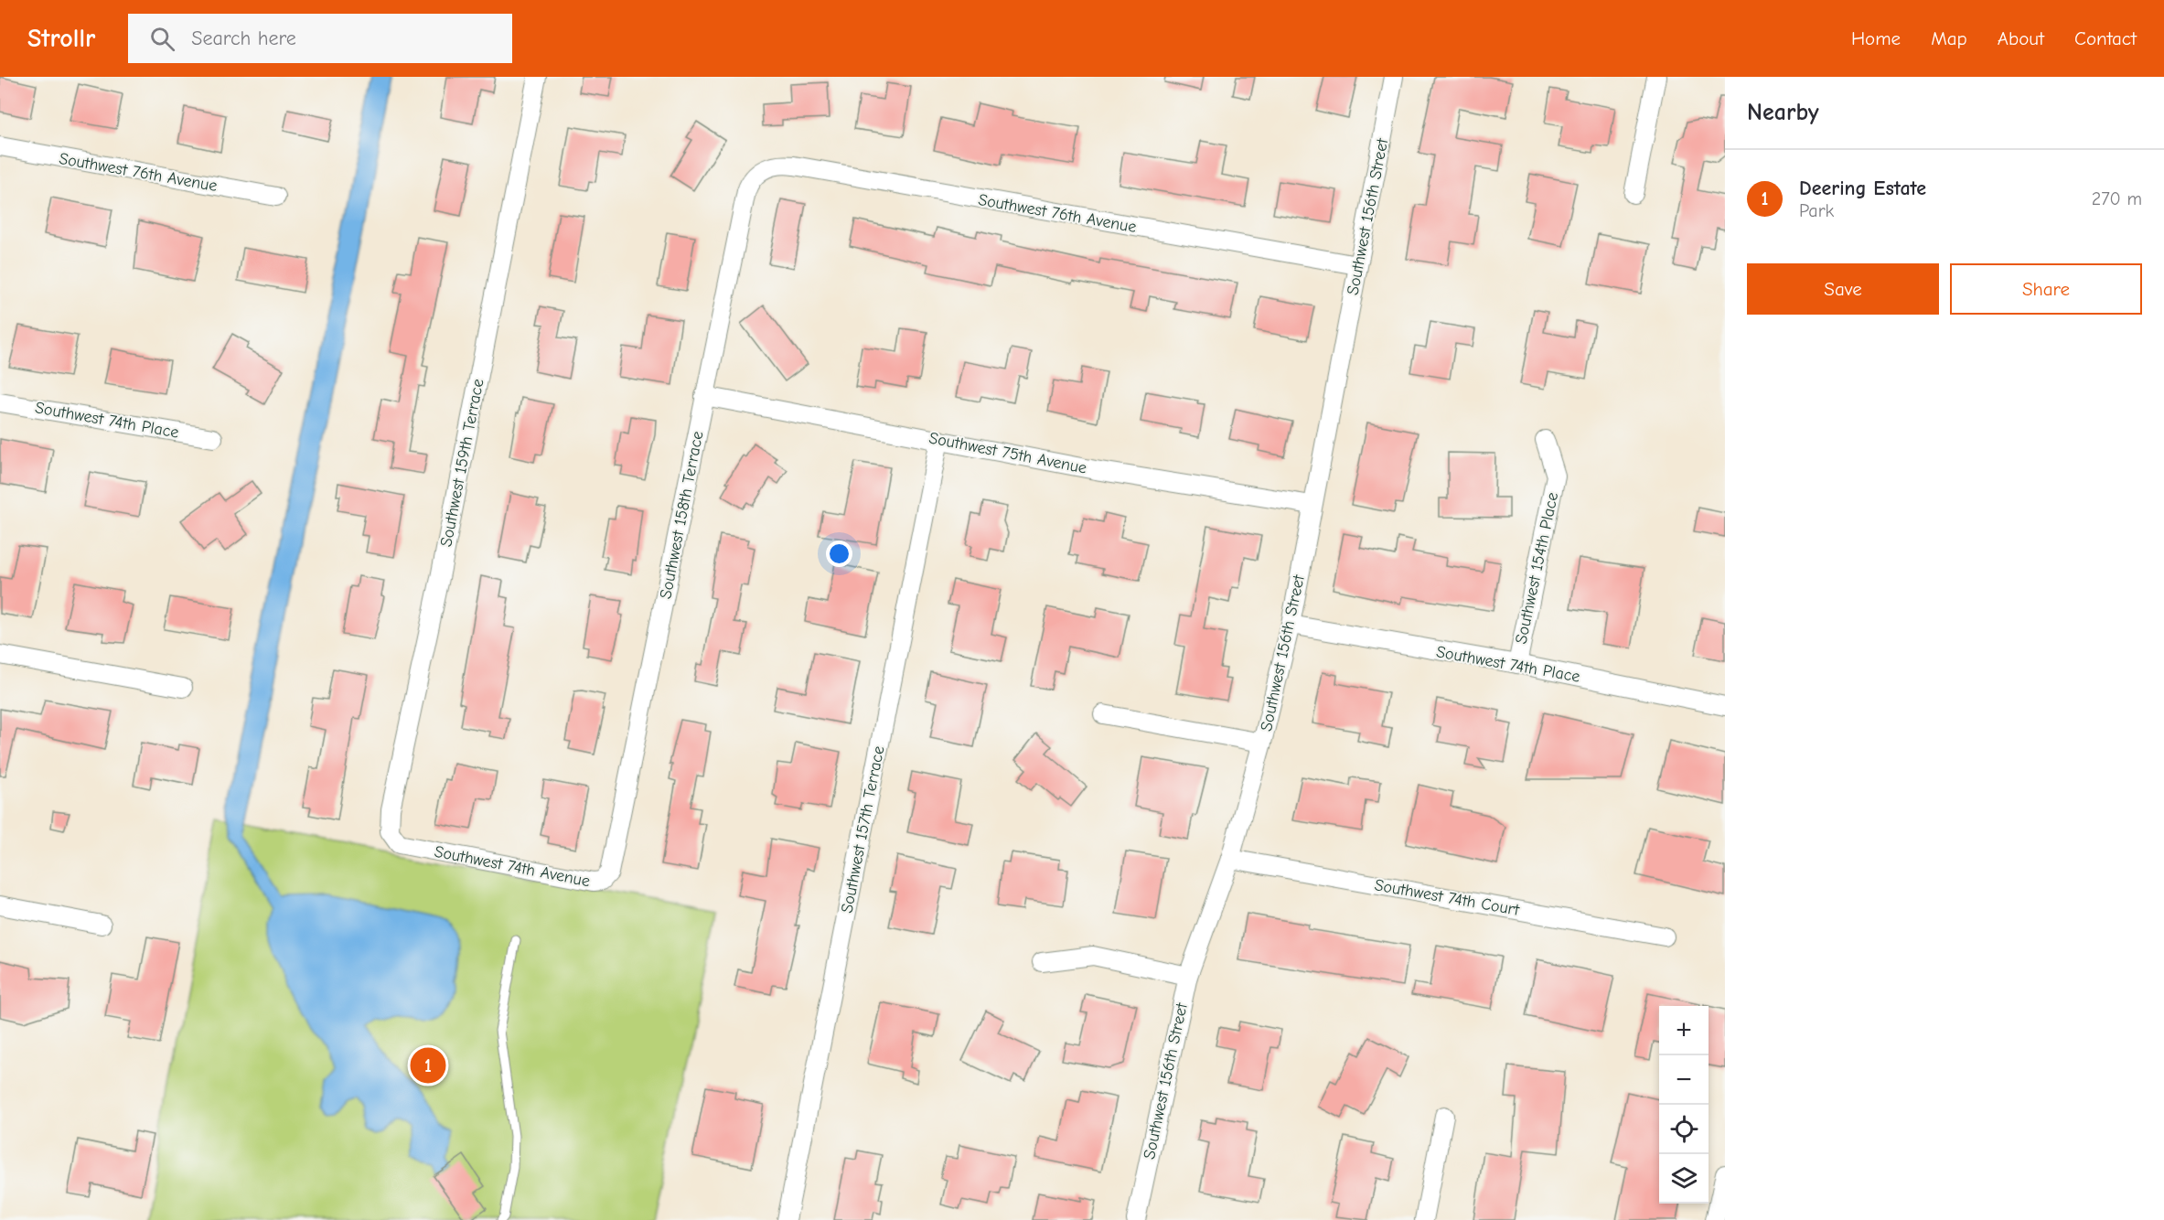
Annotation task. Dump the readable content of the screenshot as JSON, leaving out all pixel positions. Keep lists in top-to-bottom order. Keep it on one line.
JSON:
{"streets":{"street":["Southwest 76th Avenue","Southwest 156th Street","Southwest 74th Place","Southwest 75th Avenue","Southwest 159th Terrace","Southwest 158th Terrace","Southwest 154th Place","Southwest 157th Terrace","Southwest 74th Avenue","Southwest 74th Court"]},"crossings":[["Southwest 76th Avenue","Southwest 156th Street"],["Southwest 76th Avenue","Southwest 158th Terrace"],["Southwest 156th Street","Southwest 74th Place"],["Southwest 156th Street","Southwest 75th Avenue"],["Southwest 156th Street","Southwest 74th Court"],["Southwest 74th Place","Southwest 154th Place"],["Southwest 75th Avenue","Southwest 158th Terrace"],["Southwest 75th Avenue","Southwest 157th Terrace"],["Southwest 159th Terrace","Southwest 74th Avenue"],["Southwest 158th Terrace","Southwest 74th Avenue"]],"page":{"header":"Strollr","search":"Search here","nav":["Home","Map","About","Contact"],"heading":"Nearby","list":[{"mark":"1","name":"Deering Estate","note":"Park","value":"270 m"}],"buttons":["Save","Share"],"map_buttons":["+","−"],"pins":"1"}}
